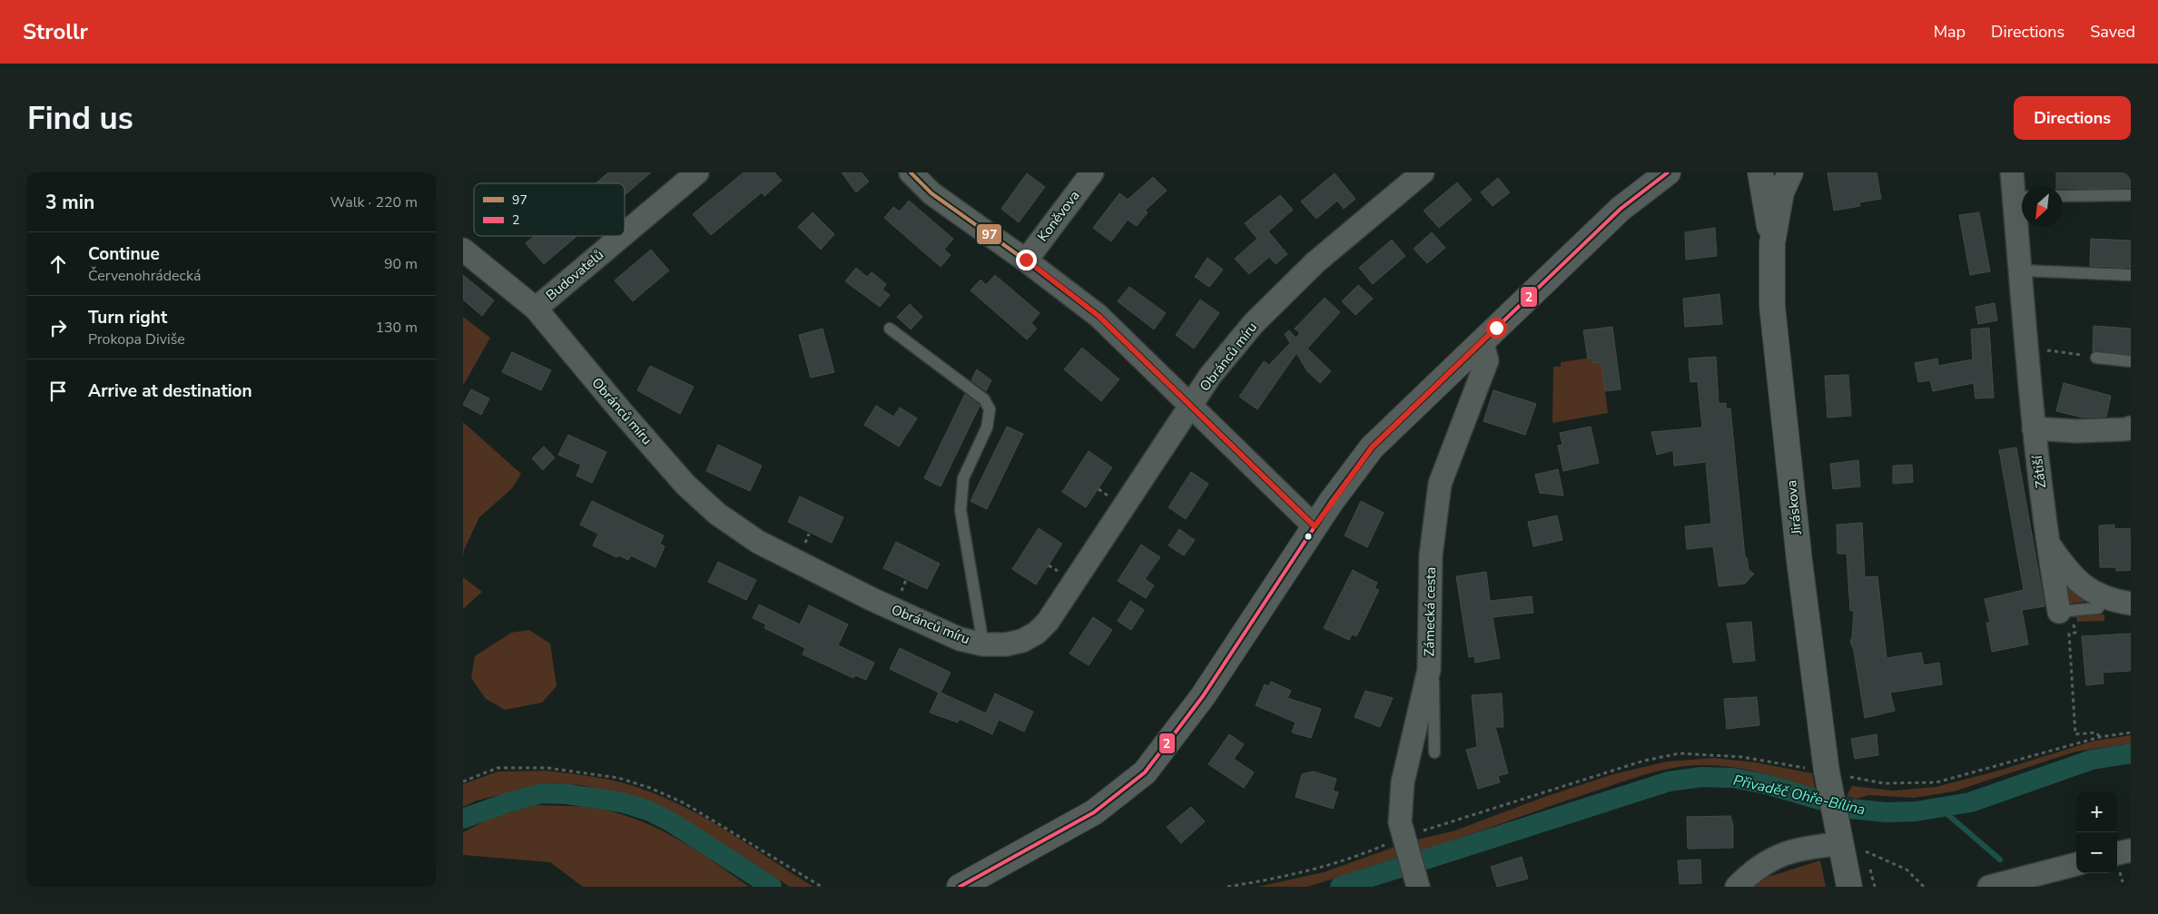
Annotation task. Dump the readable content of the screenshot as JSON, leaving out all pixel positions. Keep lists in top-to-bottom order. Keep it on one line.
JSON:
{"streets":{"street":["Koněvova","Budovatelů","Obránců míru","Zátiší","Jiráskova","Zámecká cesta"]},"crossings":[["Budovatelů","Obránců míru"]],"water":["Přivaděč Ohře-Bílina"],"lines":["transit line 97","transit line 2"],"legend":["97","2"],"north":"bottom left","page":{"header":"Strollr","nav":["Map","Directions","Saved"],"buttons":"Directions","title":"Find us","heading":["3 min","Walk · 220 m"],"list":[["Continue","Červenohrádecká","90 m"],["Turn right","Prokopa Diviše","130 m"],"Arrive at destination"],"map_buttons":["+","−"]}}
